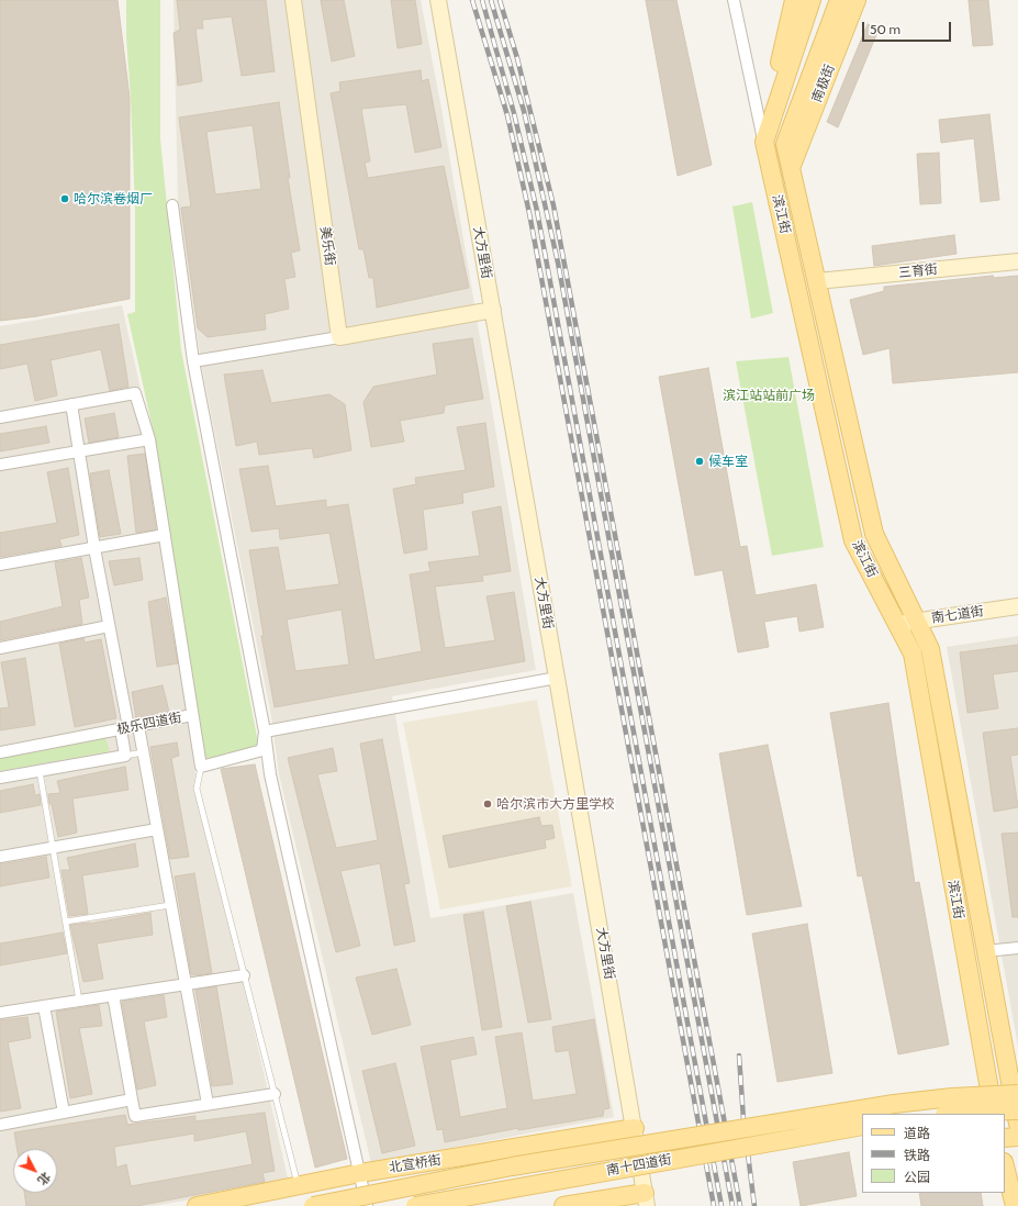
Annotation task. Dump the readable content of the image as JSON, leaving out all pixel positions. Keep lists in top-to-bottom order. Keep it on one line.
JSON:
{"streets":{"main road":["南极街","滨江街","美乐街","大方里街","三育街","南七道街","北宣桥街","南十四道街"],"street":["极乐四道街"]},"crossings":[["南极街","滨江街"],["滨江街","三育街"],["滨江街","南七道街"],["大方里街","北宣桥街"]],"parks":["滨江站站前广场"],"places":["哈尔滨卷烟厂","候车室","哈尔滨市大方里学校"],"legend":["道路","铁路","公园"],"scale_bar":"50 m","north":"bottom right"}
